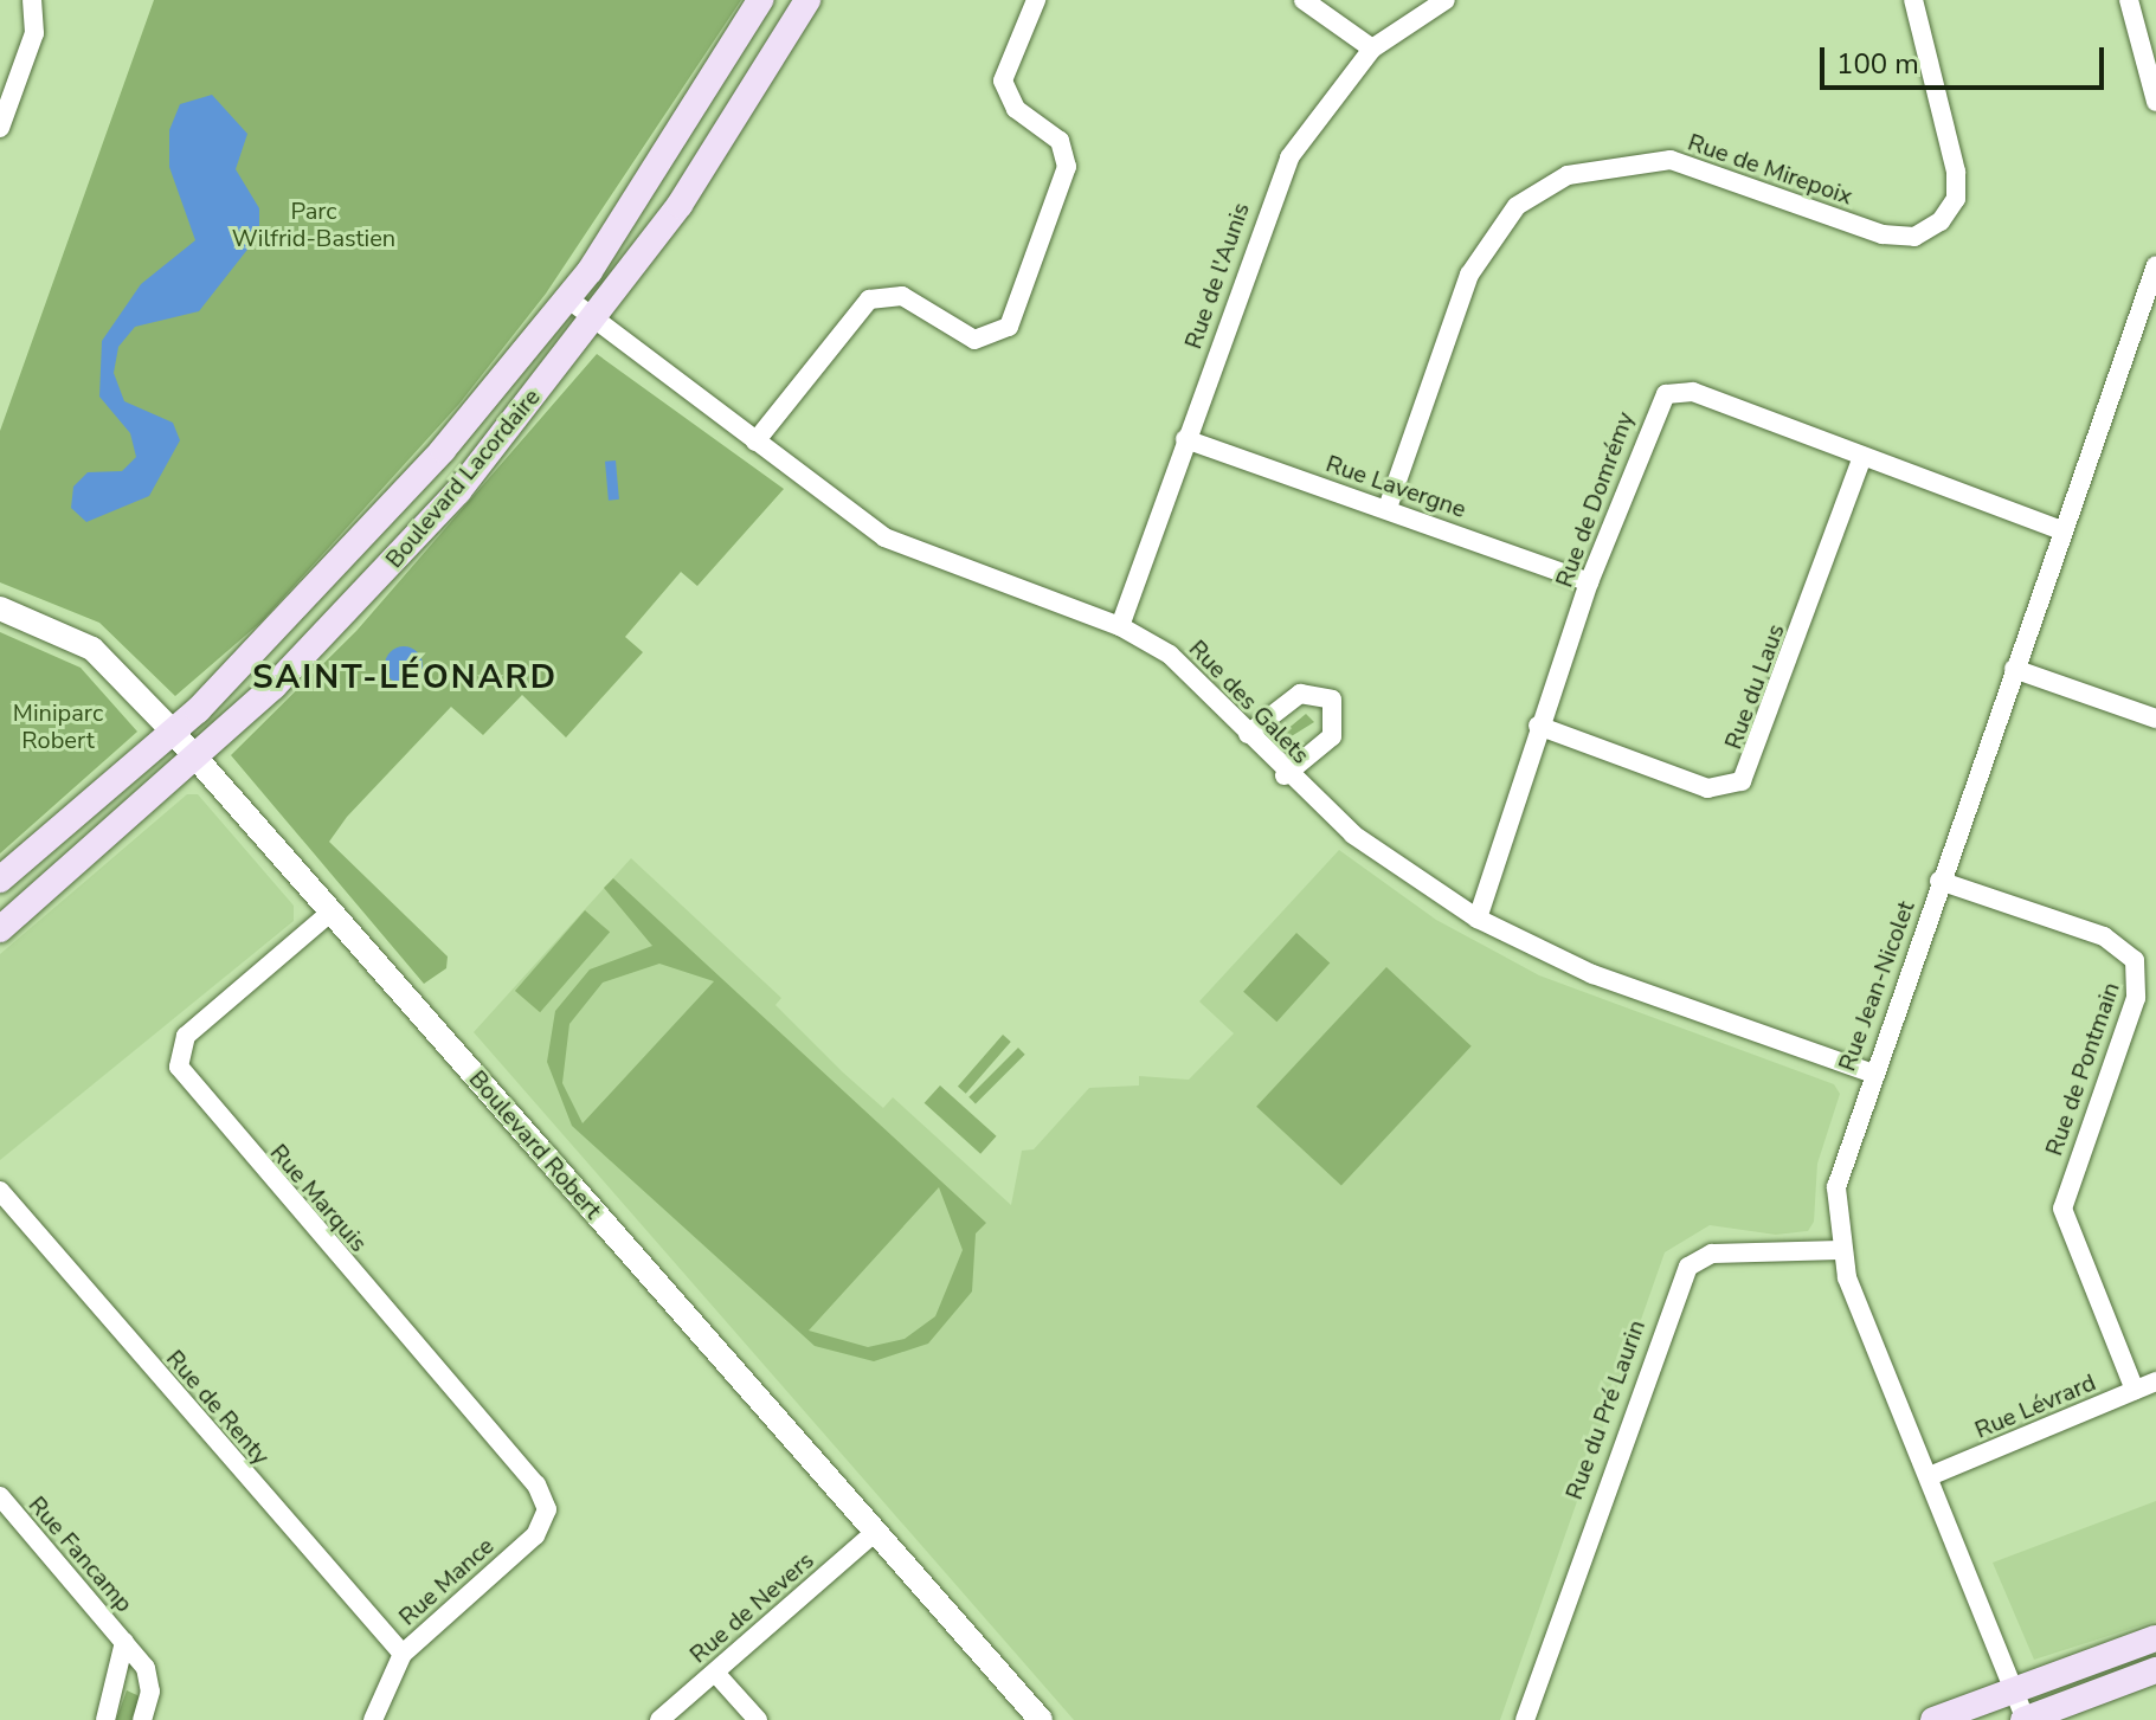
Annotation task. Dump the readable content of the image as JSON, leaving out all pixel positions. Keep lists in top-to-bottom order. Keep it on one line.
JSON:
{"streets":{"main road":["Boulevard Lacordaire"],"street":["Rue de Mirepoix","Rue de l'Aunis","Rue Lavergne","Rue de Domrémy","Rue du Laus","Rue des Galets","Rue Jean-Nicolet","Rue de Pontmain","Boulevard Robert","Rue Marquis","Rue Lévrard","Rue de Renty","Rue du Pré Laurin","Rue Fancamp","Rue Mance","Rue de Nevers"]},"crossings":[["Rue de Mirepoix","Rue Lavergne"],["Rue de l'Aunis","Rue Lavergne"],["Rue de l'Aunis","Rue des Galets"],["Boulevard Lacordaire","Rue des Galets"],["Boulevard Lacordaire","Boulevard Robert"],["Rue Lavergne","Rue de Domrémy"],["Rue de Domrémy","Rue du Laus"],["Rue de Domrémy","Rue des Galets"],["Rue de Domrémy","Rue Jean-Nicolet"],["Rue des Galets","Rue Jean-Nicolet"],["Rue Jean-Nicolet","Rue de Pontmain"],["Rue Jean-Nicolet","Rue Lévrard"],["Rue Jean-Nicolet","Rue du Pré Laurin"],["Rue de Pontmain","Rue Lévrard"],["Boulevard Robert","Rue Marquis"],["Boulevard Robert","Rue de Nevers"],["Rue Marquis","Rue Mance"],["Rue de Renty","Rue Mance"]],"districts":["SAINT-LÉONARD"],"parks":["Parc Wilfrid-Bastien","Miniparc Robert"],"scale_bar":"100 m"}
